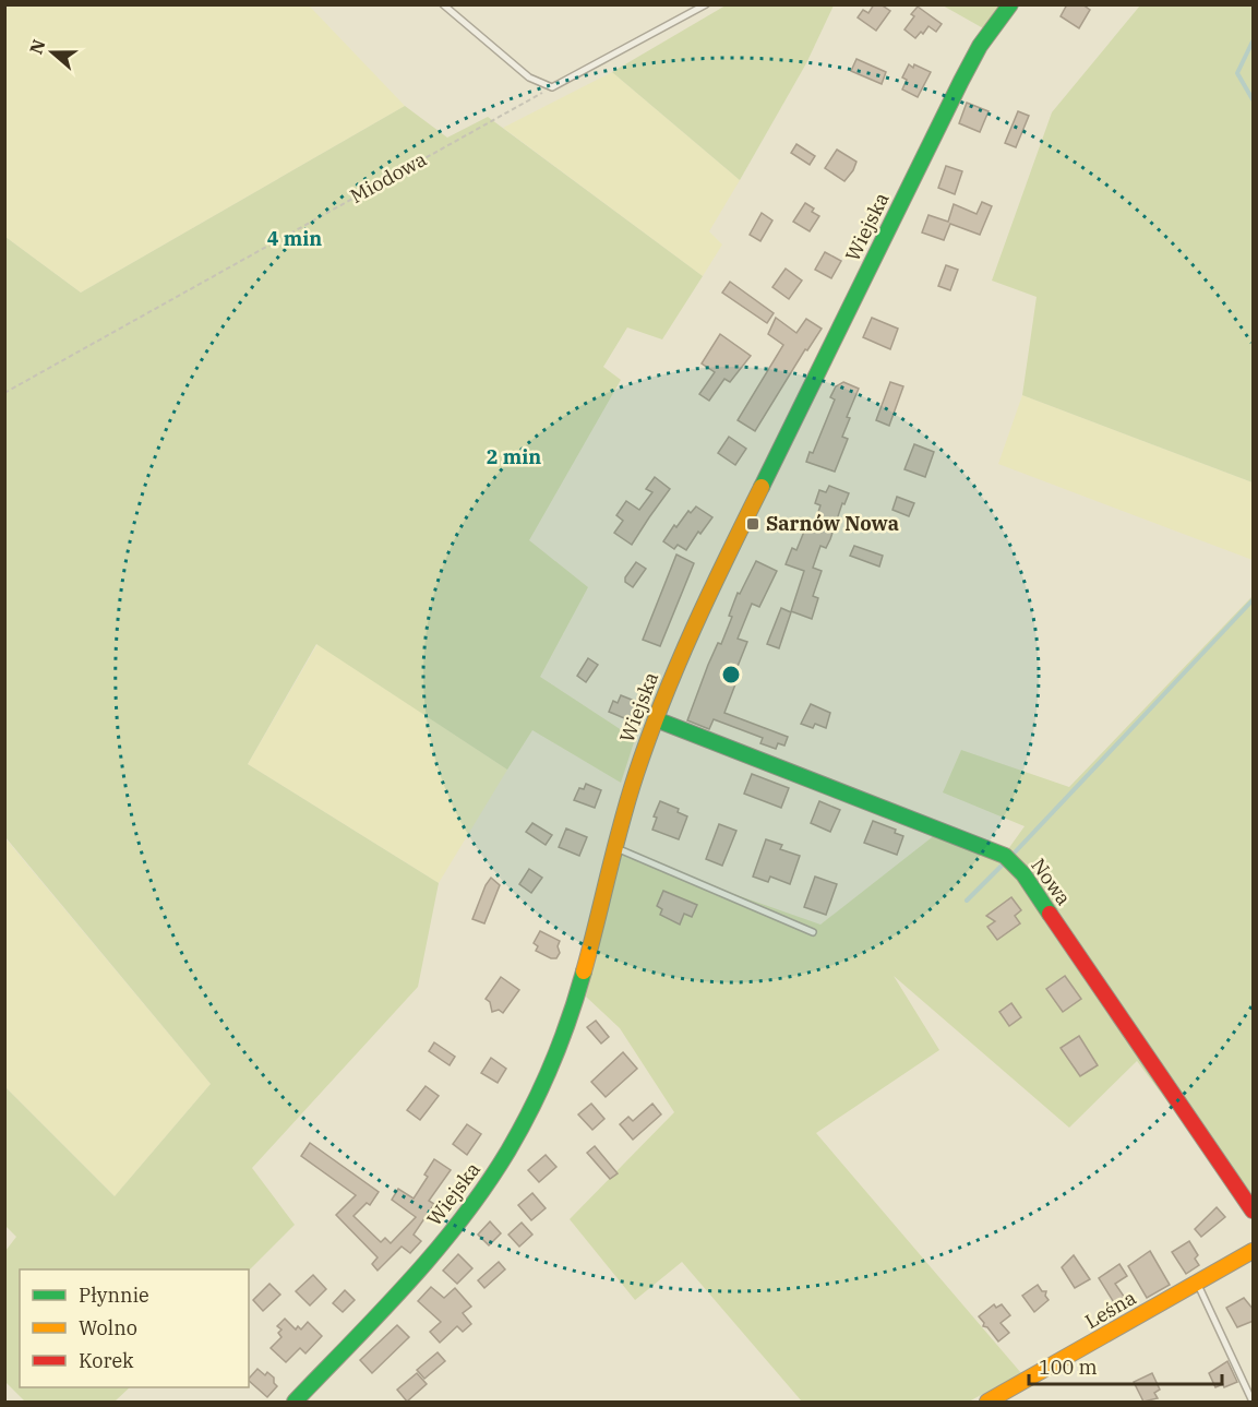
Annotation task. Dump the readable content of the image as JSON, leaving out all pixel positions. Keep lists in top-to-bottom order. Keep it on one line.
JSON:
{"streets":{"street":["Wiejska","Nowa","Leśna"],"path":["Miodowa"]},"crossings":[["Wiejska","Nowa"]],"places":{"transit":["Sarnów Nowa"]},"legend":["Płynnie","Wolno","Korek"],"scale_bar":"100 m","north":"left","rings":["4 min","2 min"]}
